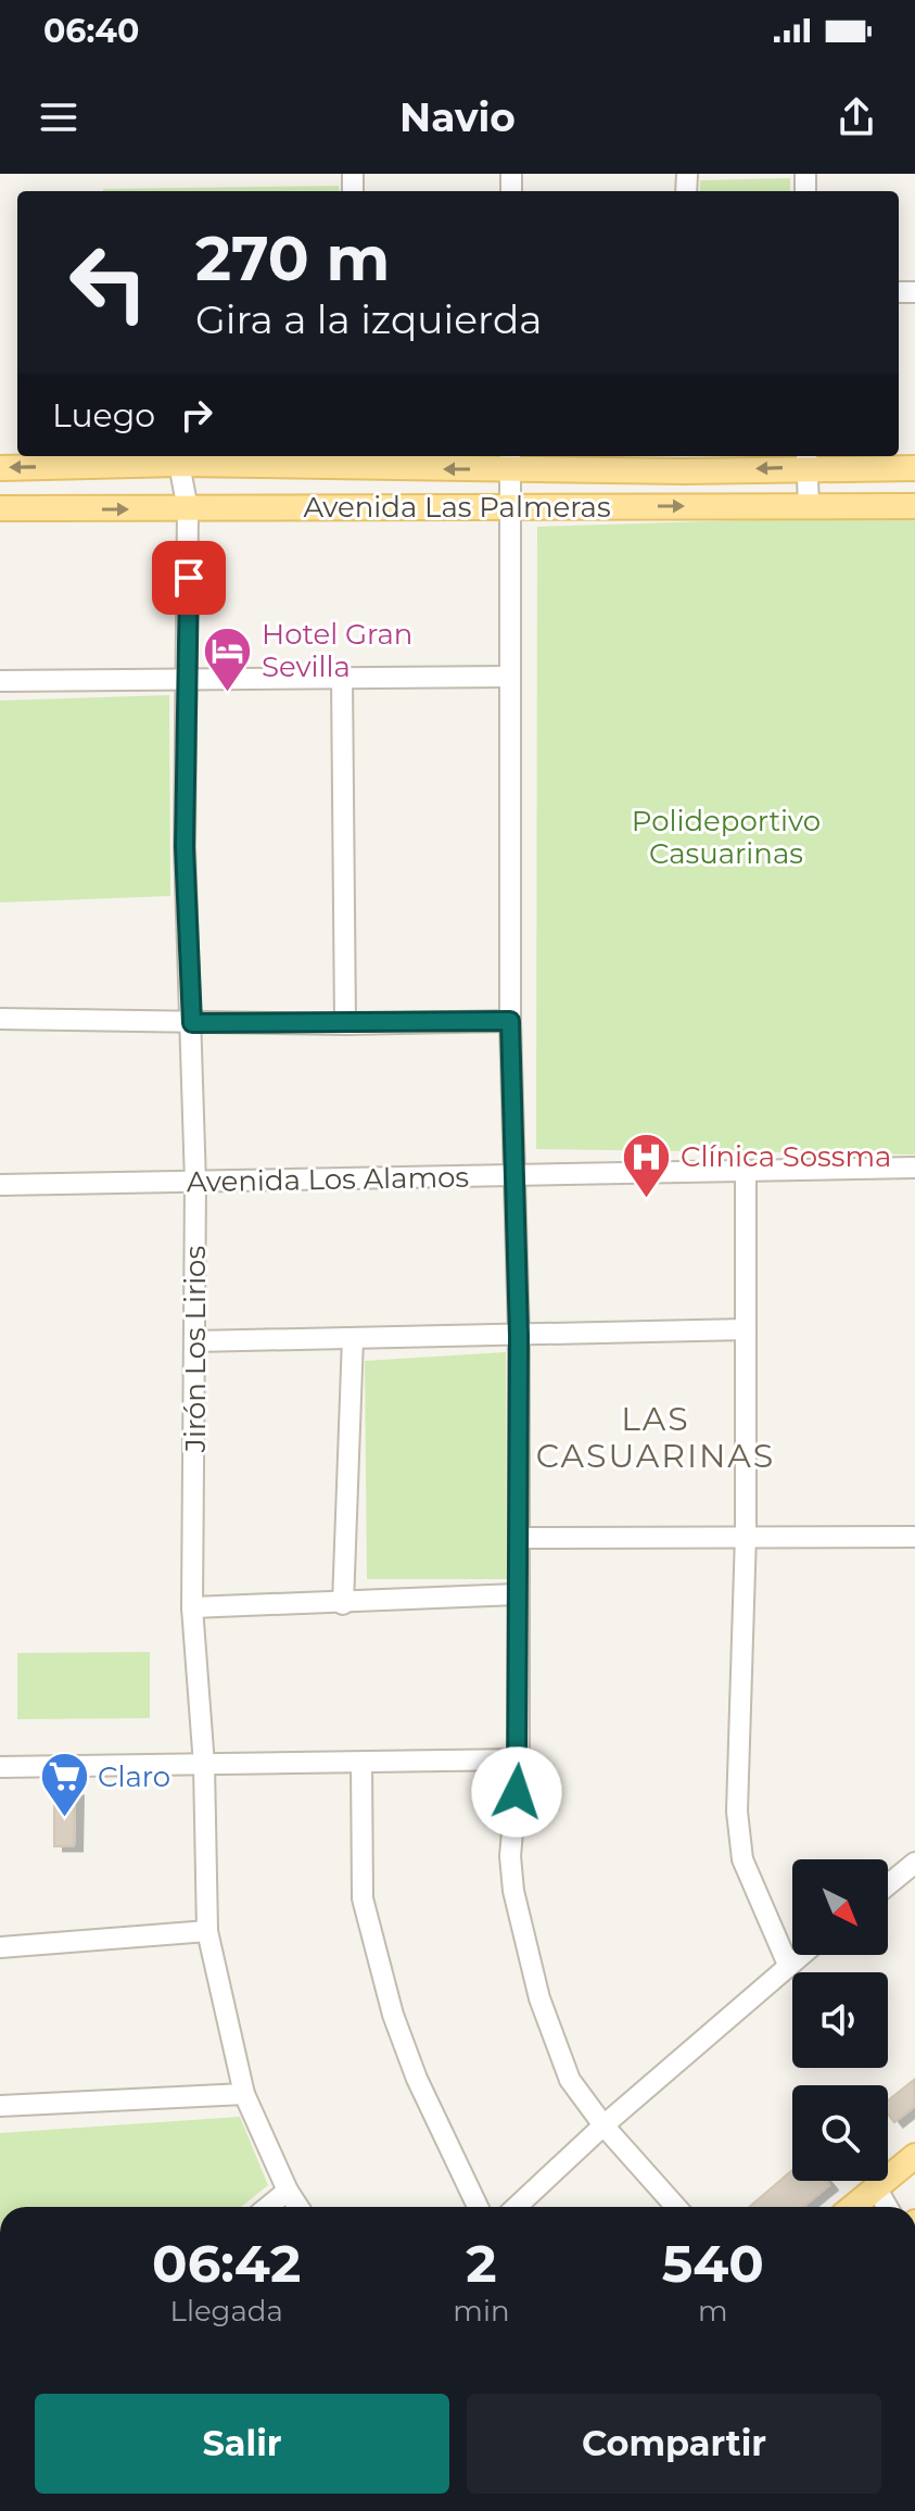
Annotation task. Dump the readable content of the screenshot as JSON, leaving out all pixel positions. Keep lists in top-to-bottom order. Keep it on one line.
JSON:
{"streets":{"main road":["Avenida Las Palmeras"],"street":["Avenida Los Alamos","Jirón Los Lirios"]},"crossings":[["Avenida Las Palmeras","Jirón Los Lirios"],["Avenida Los Alamos","Jirón Los Lirios"]],"districts":["LAS CASUARINAS"],"parks":["Polideportivo Casuarinas"],"places":{"hotel":["Hotel Gran Sevilla"],"hospital":["Clínica Sossma"],"supermarket":["Claro"]},"north":"bottom right","page":{"status":"06:40","header":"Navio","turn":["270 m","Gira a la izquierda"],"then":"Luego","eta":["06:42","Llegada","2","min","540","m"],"buttons":["Salir","Compartir"]}}
